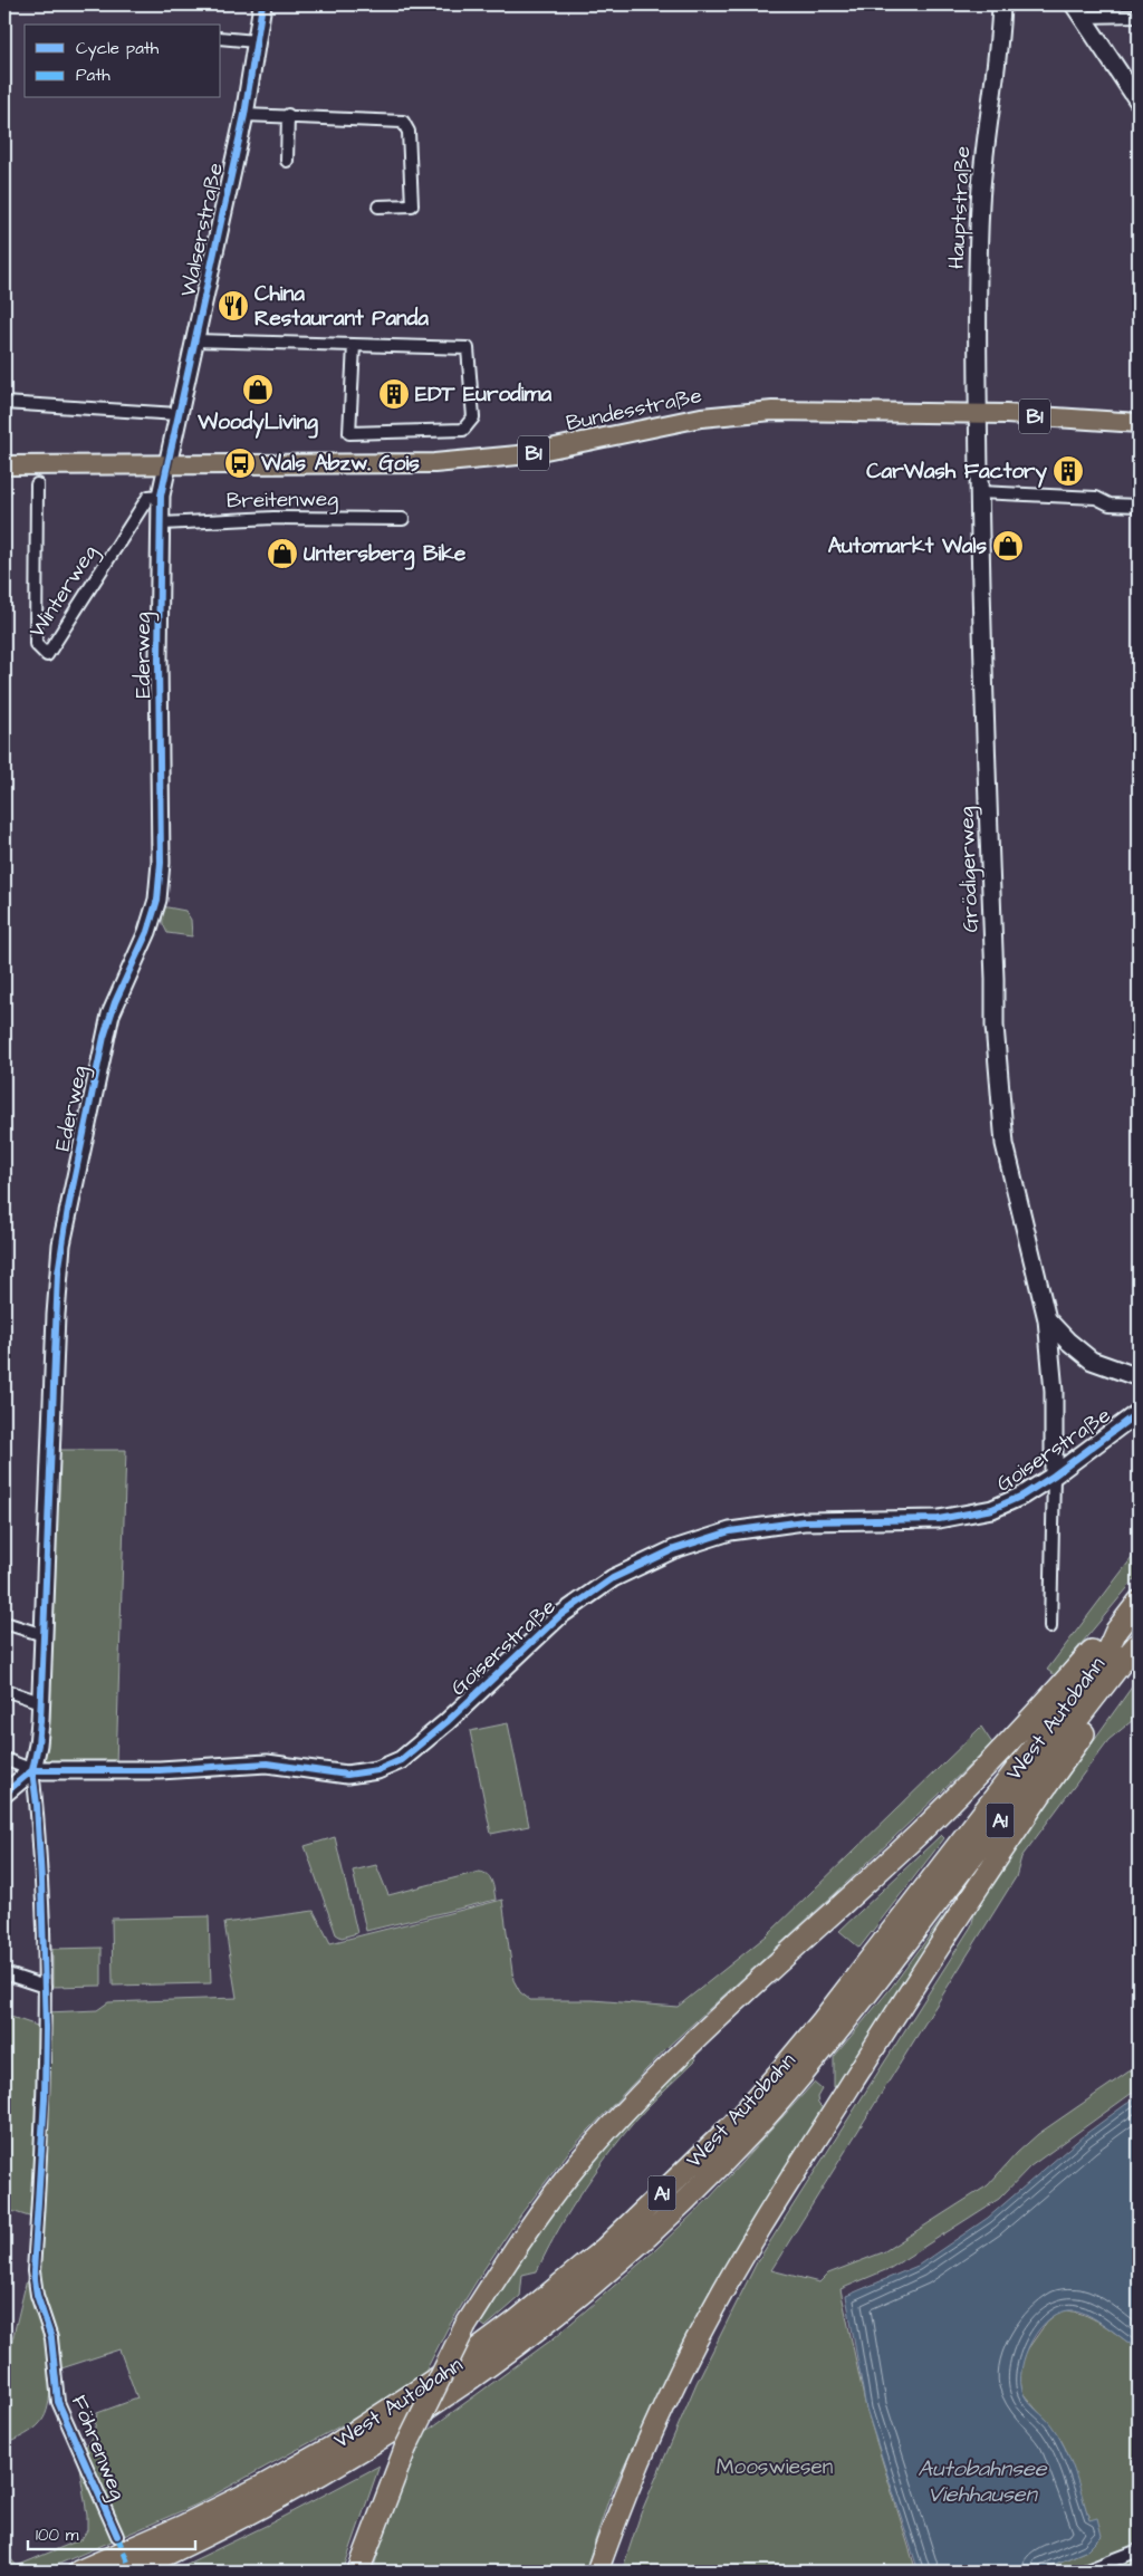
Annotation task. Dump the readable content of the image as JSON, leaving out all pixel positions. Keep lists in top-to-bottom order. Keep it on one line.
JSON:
{"streets":{"highway":["West Autobahn","A1"],"main road":["Bundesstraße","B1"],"street":["Hauptstraße","Walserstraße","Breitenweg","Winterweg","Ederweg","Grödigerweg","Goiserstraße","Föhrenweg"]},"crossings":[["Hauptstraße","Bundesstraße"],["Hauptstraße","Grödigerweg"],["Walserstraße","Bundesstraße"],["Walserstraße","Ederweg"],["Bundesstraße","Ederweg"],["Bundesstraße","Grödigerweg"],["Breitenweg","Ederweg"],["Winterweg","Ederweg"],["Ederweg","Goiserstraße"],["Ederweg","Föhrenweg"],["Grödigerweg","Goiserstraße"],["Goiserstraße","Föhrenweg"]],"water":["Autobahnsee Viehhausen"],"parks":["Mooswiesen"],"places":{"restaurant":["China Restaurant Panda"],"shop":["WoodyLiving","Automarkt Wals","Untersberg Bike"],"building":["EDT Eurodima","CarWash Factory"],"bus stop":["Wals Abzw. Gois"]},"legend":["Cycle path","Path"],"scale_bar":"100 m"}
